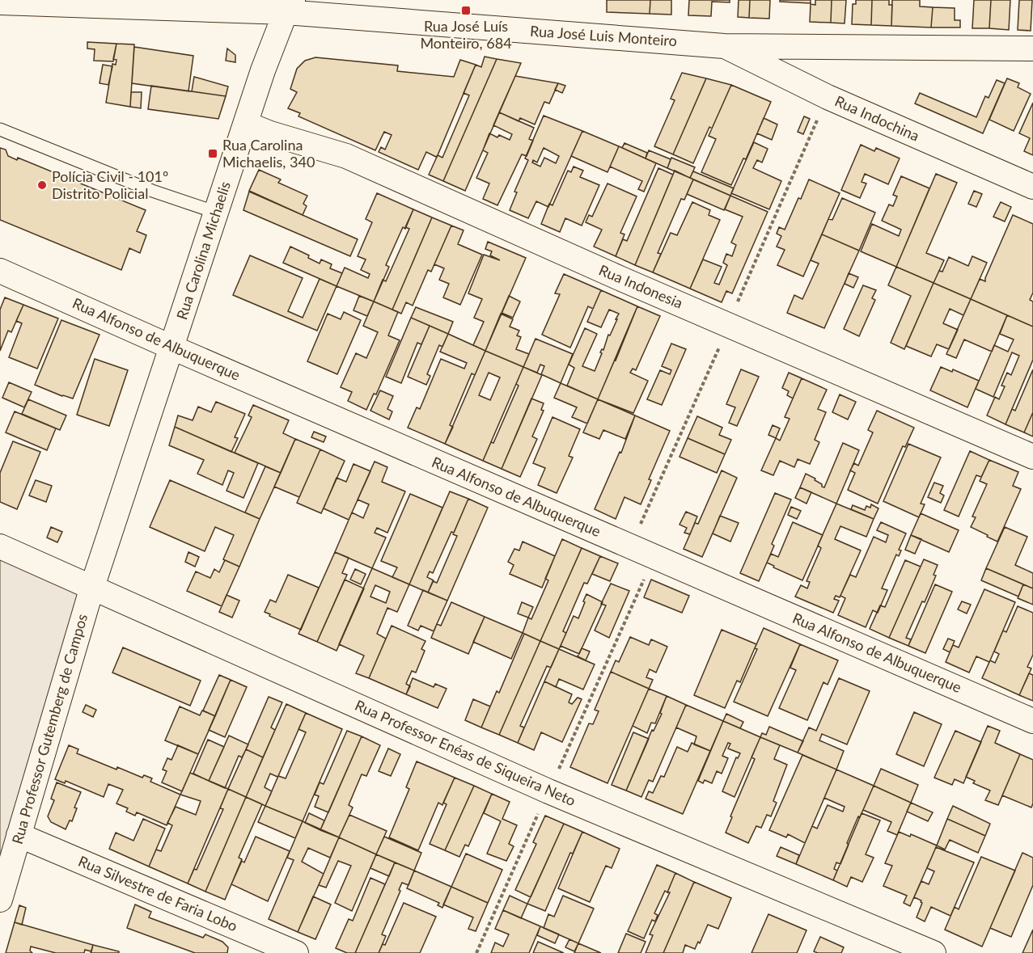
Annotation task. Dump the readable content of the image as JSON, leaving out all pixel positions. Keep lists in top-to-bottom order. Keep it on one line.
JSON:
{"streets":{"street":["Rua José Luis Monteiro","Rua Indochina","Rua Carolina Michaelis","Rua Indonesia","Rua Alfonso de Albuquerque","Rua Professor Gutemberg de Campos","Rua Professor Enéas de Siqueira Neto","Rua Silvestre de Faria Lobo"]},"crossings":[["Rua José Luis Monteiro","Rua Indochina"],["Rua José Luis Monteiro","Rua Carolina Michaelis"],["Rua Carolina Michaelis","Rua Indonesia"],["Rua Carolina Michaelis","Rua Alfonso de Albuquerque"],["Rua Carolina Michaelis","Rua Professor Gutemberg de Campos"],["Rua Carolina Michaelis","Rua Professor Enéas de Siqueira Neto"],["Rua Professor Gutemberg de Campos","Rua Professor Enéas de Siqueira Neto"],["Rua Professor Gutemberg de Campos","Rua Silvestre de Faria Lobo"]],"places":{"transit":["Rua José Luís Monteiro, 684","Rua Carolina Michaelis, 340"],"other":["Polícia Civil - 101º Distrito Policial"]}}
